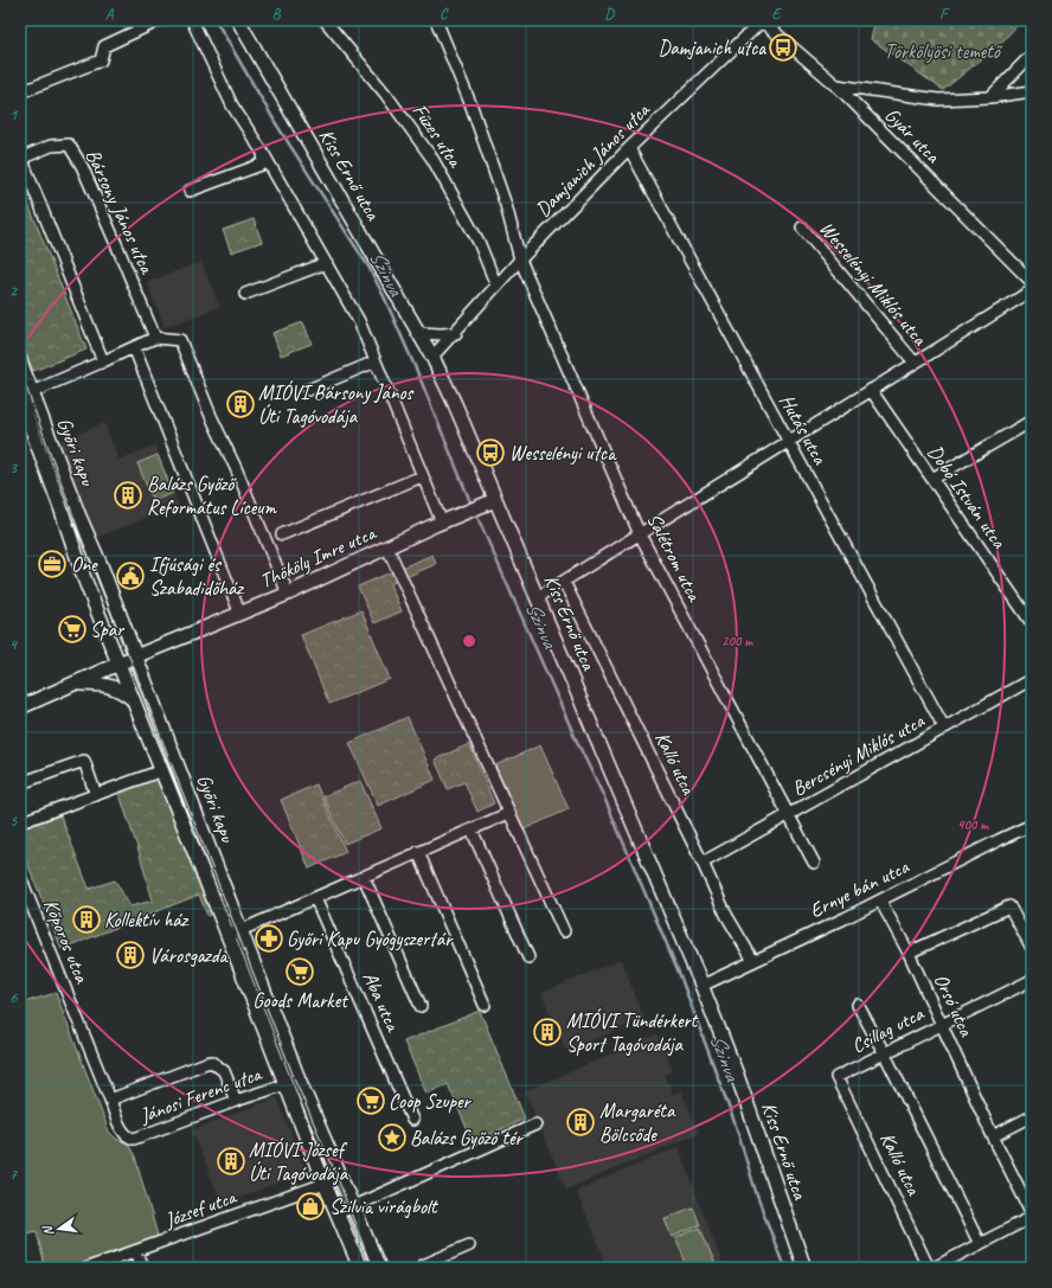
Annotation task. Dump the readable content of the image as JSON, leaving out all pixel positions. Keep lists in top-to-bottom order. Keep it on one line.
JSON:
{"streets":{"street":["Füzes utca","Gyár utca","Damjanich János utca","Kiss Ernő utca","Bársony János utca","Wesselényi Miklós utca","Hutás utca","Győri kapu","Dobó István utca","Thököly Imre utca","Salétrom utca","Bercsényi Miklós utca","Kalló utca","Ernye bán utca","Kőporos utca","Aba utca","Orsó utca","Csillag utca","Jánosi Ferenc utca","József utca"]},"crossings":[["Füzes utca","Damjanich János utca"],["Gyár utca","Damjanich János utca"],["Damjanich János utca","Kiss Ernő utca"],["Damjanich János utca","Hutás utca"],["Damjanich János utca","Salétrom utca"],["Kiss Ernő utca","Wesselényi Miklós utca"],["Kiss Ernő utca","Thököly Imre utca"],["Kiss Ernő utca","Ernye bán utca"],["Wesselényi Miklós utca","Hutás utca"],["Wesselényi Miklós utca","Dobó István utca"],["Wesselényi Miklós utca","Salétrom utca"],["Wesselényi Miklós utca","Kalló utca"],["Hutás utca","Bercsényi Miklós utca"],["Győri kapu","Thököly Imre utca"],["Győri kapu","Jánosi Ferenc utca"],["Győri kapu","József utca"],["Salétrom utca","Bercsényi Miklós utca"],["Bercsényi Miklós utca","Kalló utca"],["Kalló utca","Ernye bán utca"],["Kalló utca","Csillag utca"],["Ernye bán utca","Orsó utca"],["Kőporos utca","Jánosi Ferenc utca"],["Orsó utca","Csillag utca"]],"water":["Szinva"],"parks":["Törkölyösi temető"],"places":{"bus stop":["Damjanich utca","Wesselényi utca"],"building":["MIÓVI Bársony János Úti Tagóvodája","Balázs Győző Református Líceum","Kollektív ház","Városgazda","MIÓVI Tündérkert Sport Tagóvodája","Margaréta Bölcsőde","MIÓVI József Úti Tagóvodája"],"office":["One"],"public building":["Ifjúsági és Szabadidőház"],"supermarket":["Spar","Goods Market","Coop Szuper"],"pharmacy":["Győri Kapu Gyógyszertár"],"place":["Balázs Győző tér"],"shop":["Szilvia virágbolt"]},"north":"left","grid":{"columns":["A","B","C","D","E","F"],"rows":["1","2","3","4","5","6","7"]},"rings":["200 m","400 m"]}
